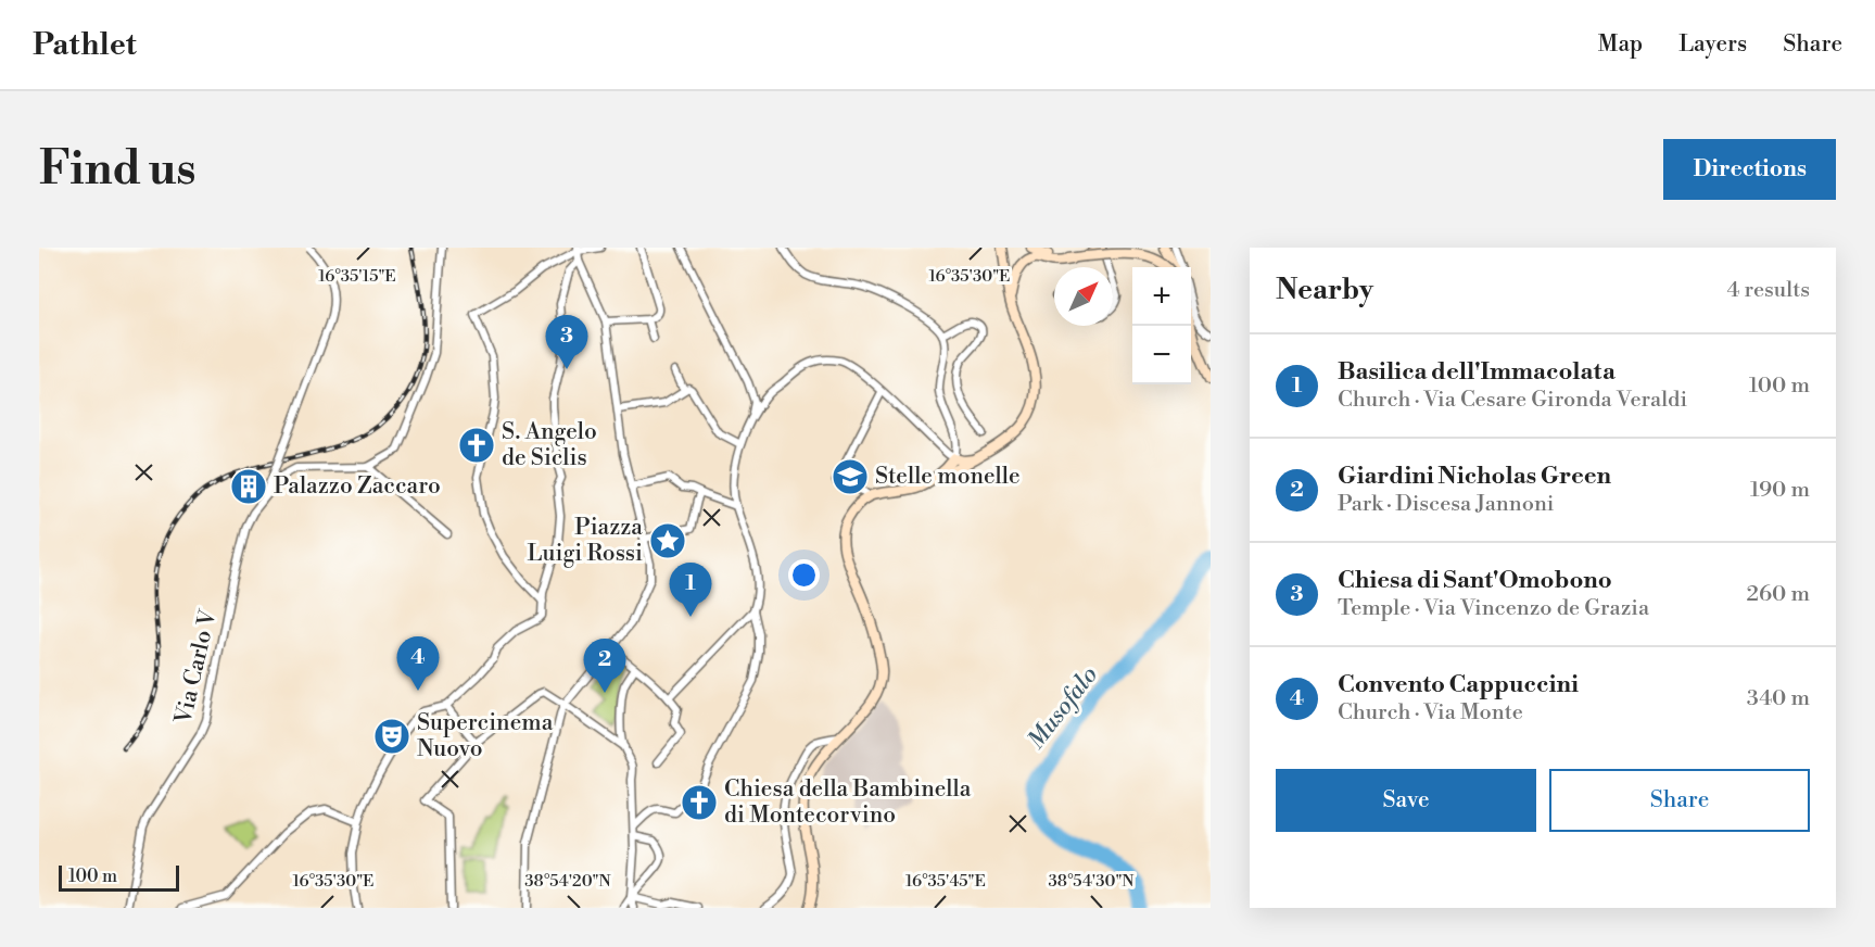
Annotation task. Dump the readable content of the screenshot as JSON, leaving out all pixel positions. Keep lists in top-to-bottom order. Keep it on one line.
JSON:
{"streets":{"street":["Via Carlo V"]},"water":["Musofalo"],"places":{"church":["S. Angelo de Siclis","Chiesa della Bambinella di Montecorvino"],"school or university":["Stelle monelle"],"building":["Palazzo Zaccaro"],"place":["Piazza Luigi Rossi"],"theatre":["Supercinema Nuovo"]},"scale_bar":"100 m","north":"top right","page":{"header":"Pathlet","nav":["Map","Layers","Share"],"buttons":["Directions",["Save","Share"]],"title":"Find us","heading":["Nearby","4 results"],"map_buttons":["+","−"],"pins":["3","1","4","2"],"list":[{"mark":"1","name":"Basilica dell'Immacolata","note":"Church · Via Cesare Gironda Veraldi","value":"100 m"},{"mark":"2","name":"Giardini Nicholas Green","note":"Park · Discesa Jannoni","value":"190 m"},{"mark":"3","name":"Chiesa di Sant'Omobono","note":"Temple · Via Vincenzo de Grazia","value":"260 m"},{"mark":"4","name":"Convento Cappuccini","note":"Church · Via Monte","value":"340 m"}],"scale":"100 m"},"coordinates":["16°35'15\"E","16°35'30\"E","38°54'20\"N","16°35'45\"E","38°54'30\"N"]}
